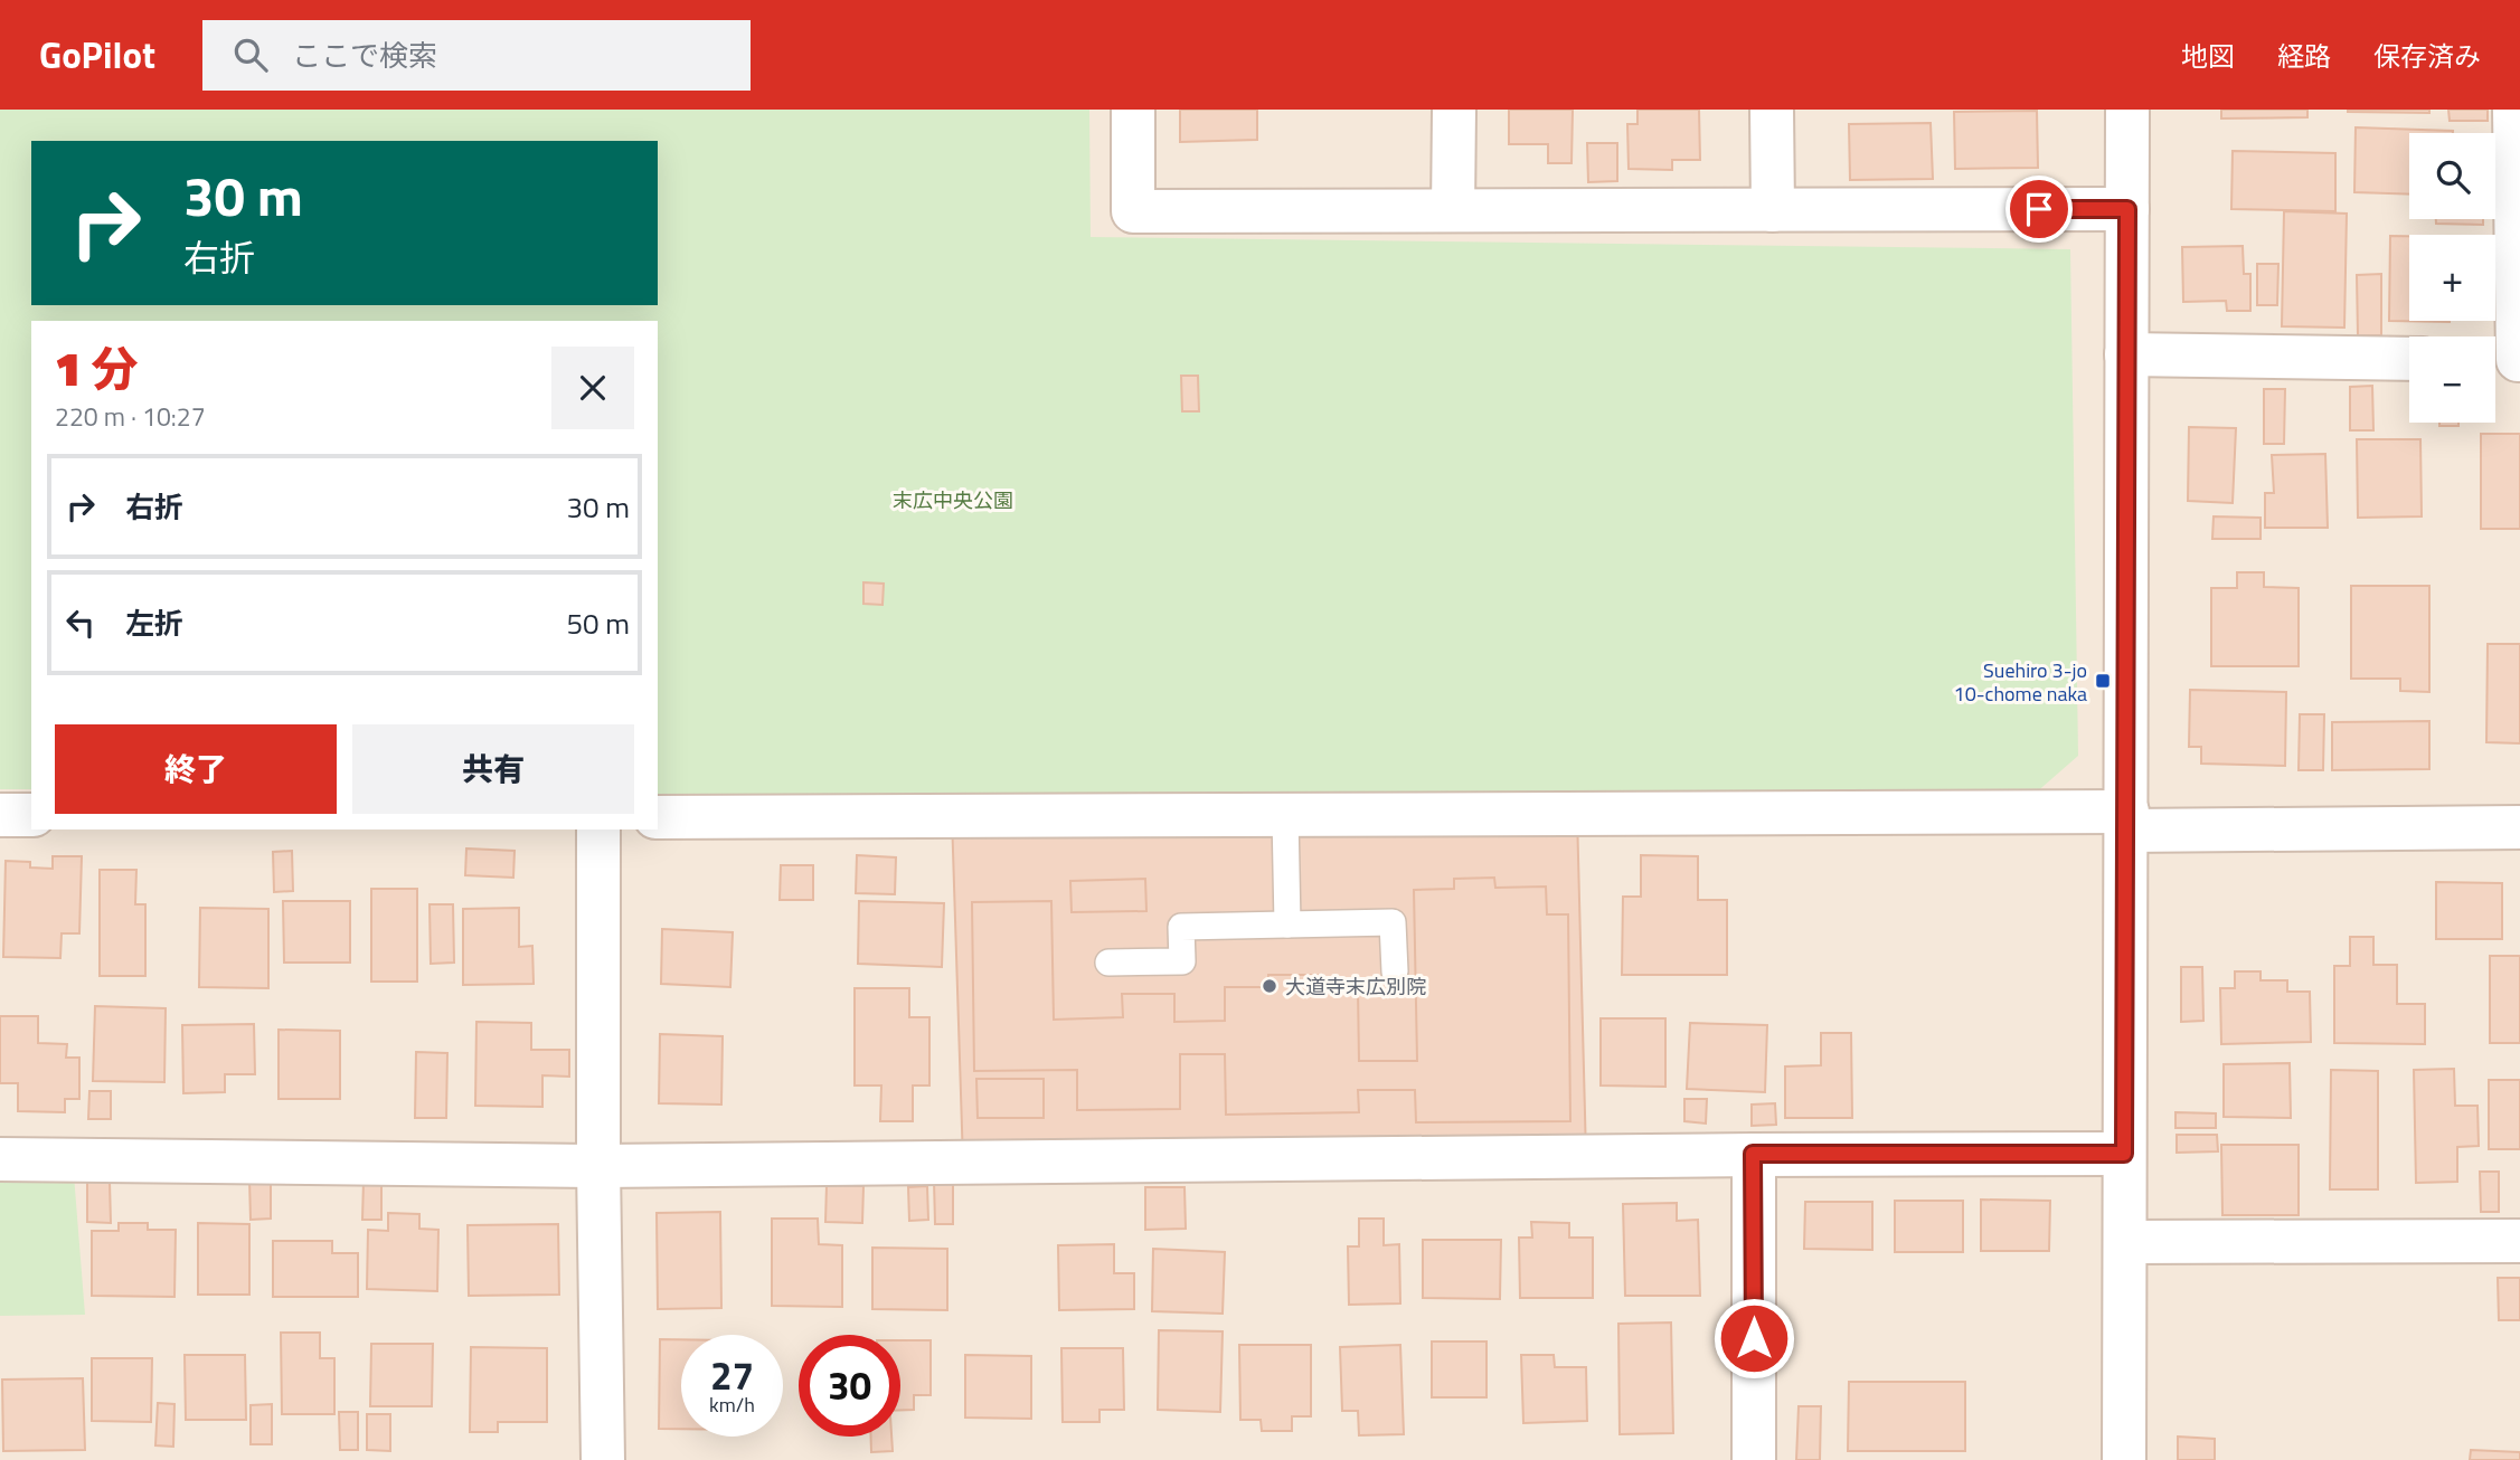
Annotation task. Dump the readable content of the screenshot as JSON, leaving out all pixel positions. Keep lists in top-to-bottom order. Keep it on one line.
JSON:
{"parks":["末広中央公園"],"places":{"transit":["Suehiro 3-jo 10-chome naka"],"other":["大道寺末広別院"]},"page":{"header":"GoPilot","search":"ここで検索","nav":["地図","経路","保存済み"],"map_buttons":["+","−"],"turn":["30 m","右折"],"heading":["1 分","220 m · 10:27"],"list":[{"name":"右折","value":"30 m"},{"name":"左折","value":"50 m"}],"buttons":["終了","共有"],"speed":"27 km/h","limit":"30"}}
